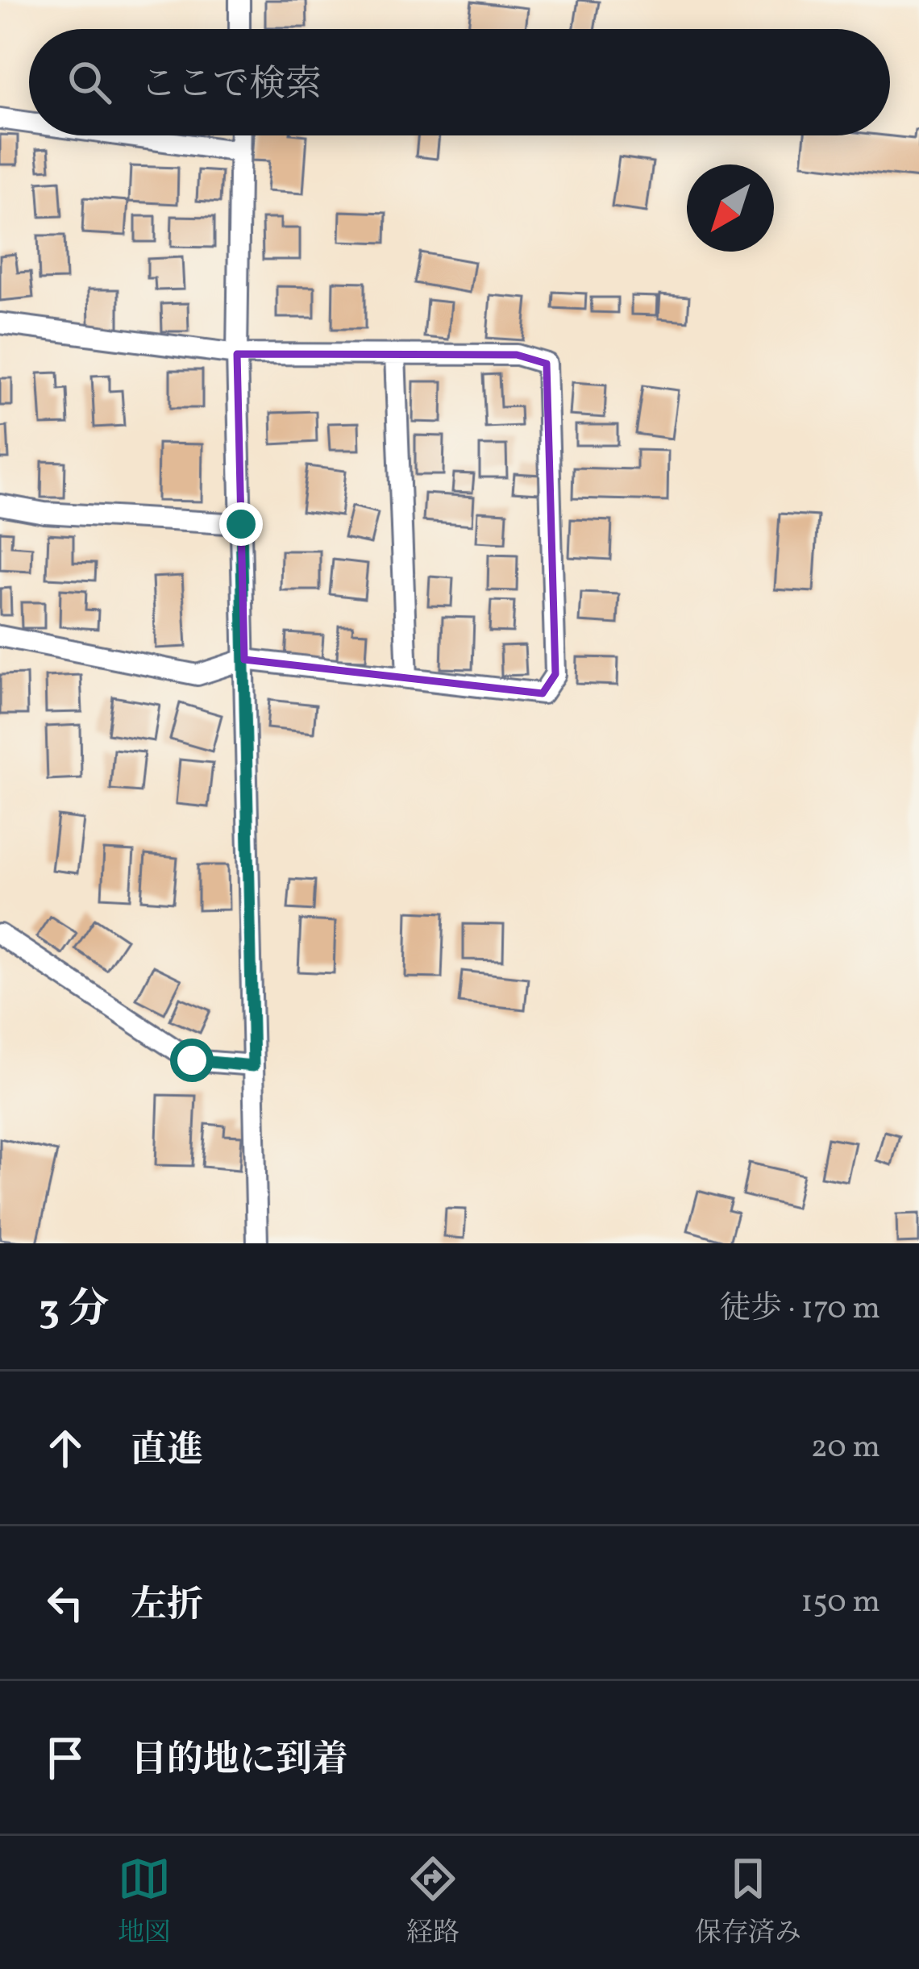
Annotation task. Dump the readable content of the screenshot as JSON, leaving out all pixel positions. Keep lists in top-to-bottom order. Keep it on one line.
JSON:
{"north":"bottom left","page":{"search":"ここで検索","heading":["3 分","徒歩 · 170 m"],"list":[["直進","20 m"],["左折","150 m"],"目的地に到着"],"nav":["地図","経路","保存済み"]}}
